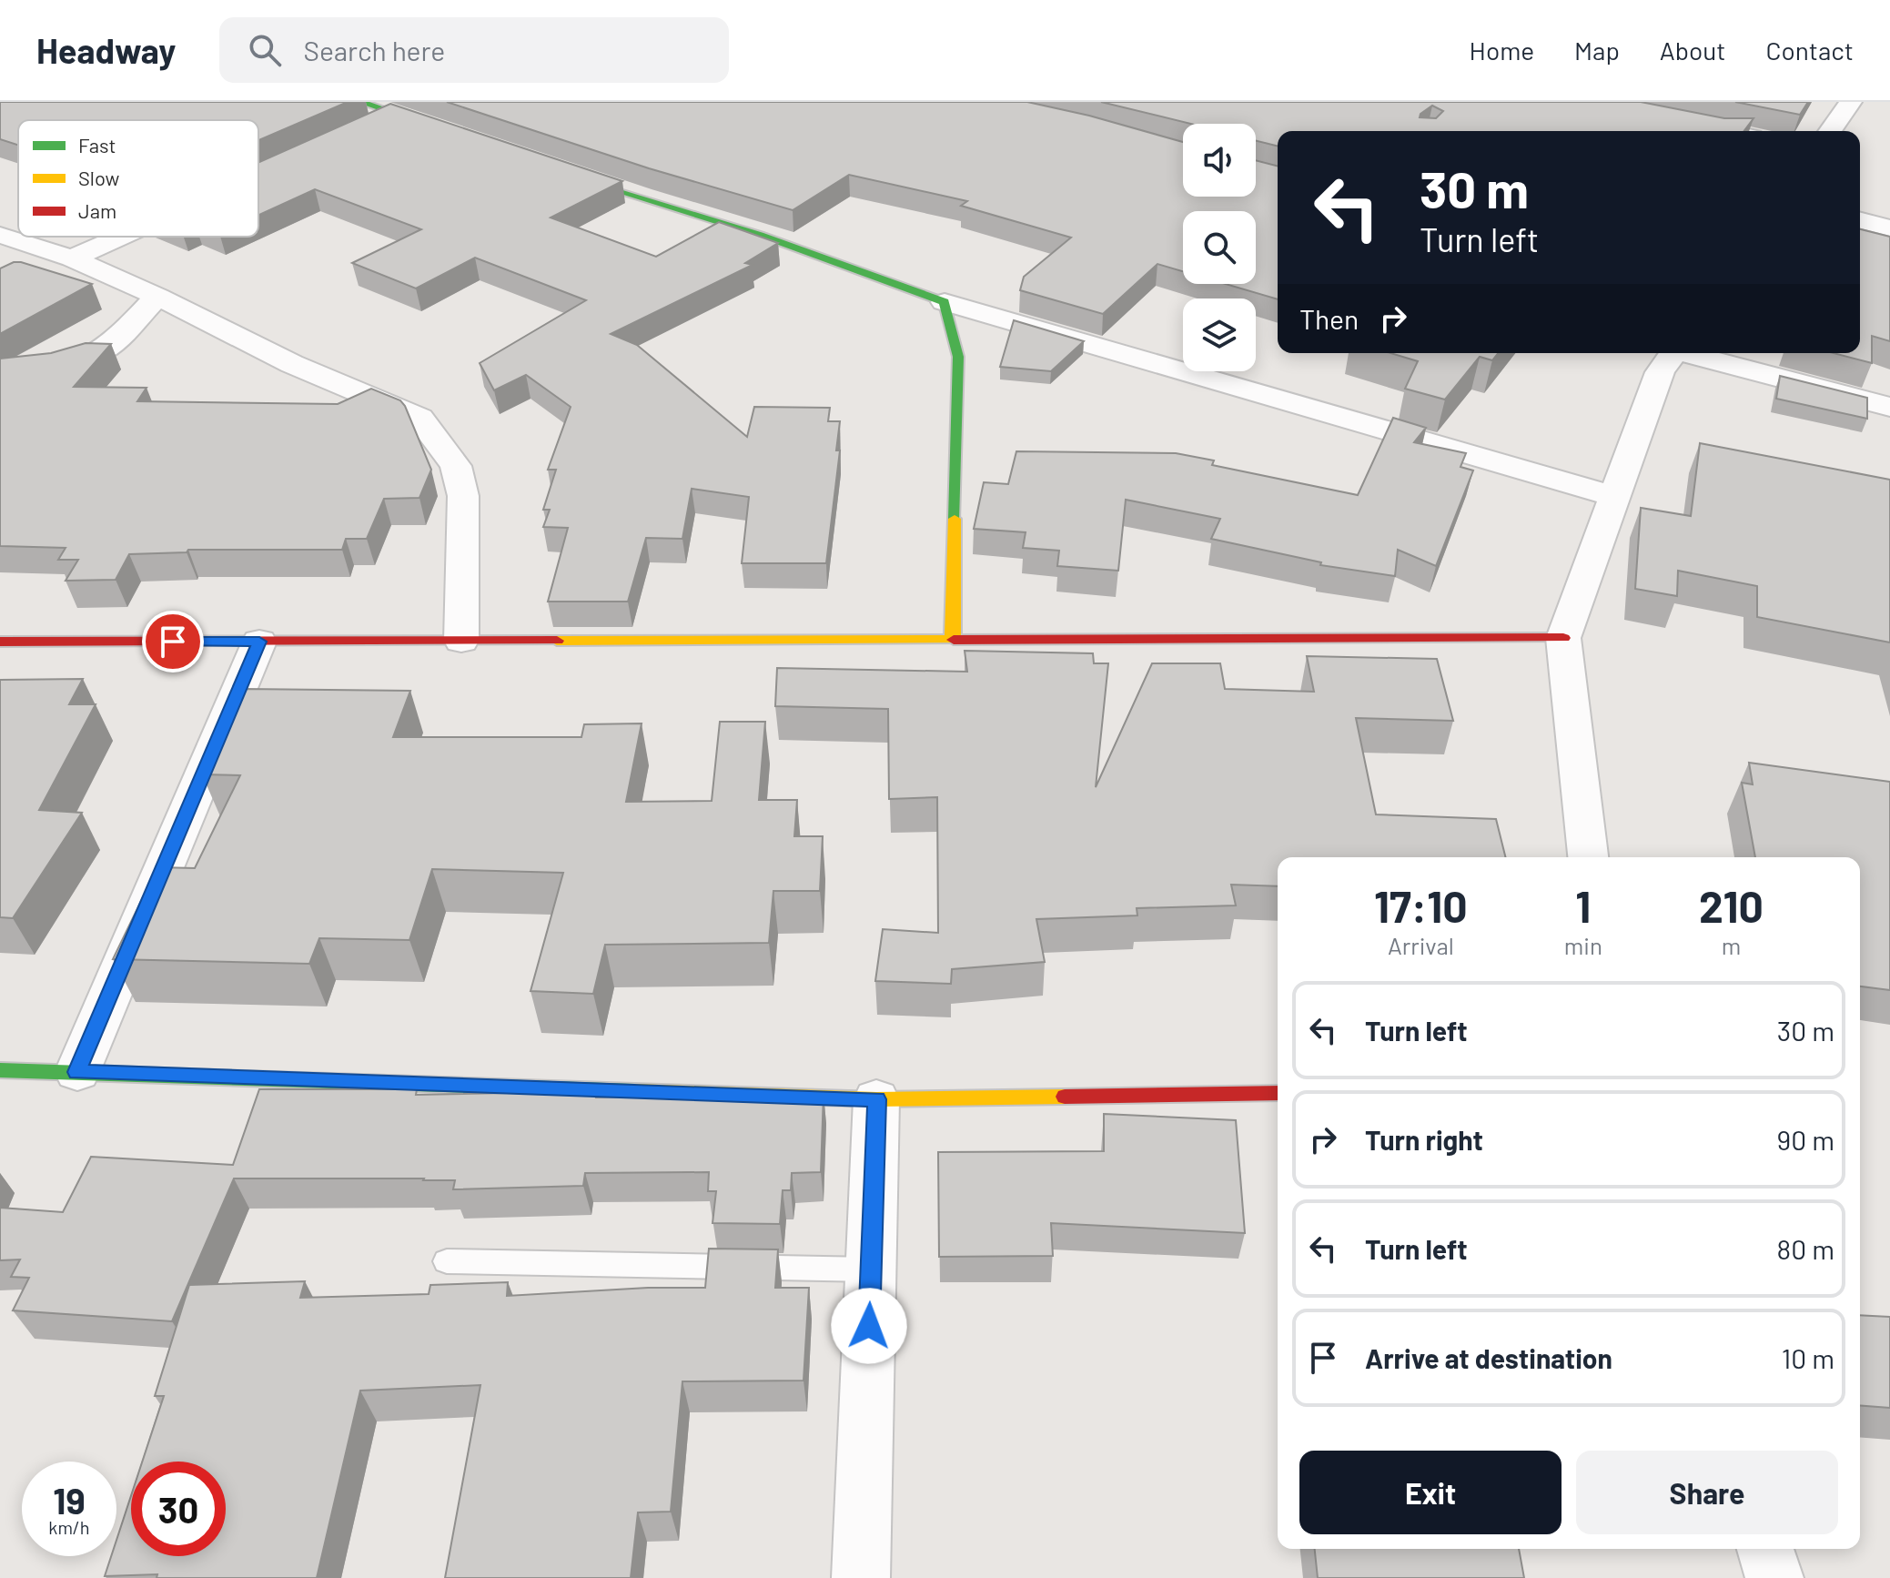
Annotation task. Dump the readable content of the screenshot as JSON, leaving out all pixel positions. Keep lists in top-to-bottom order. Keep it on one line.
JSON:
{"legend":["Fast","Slow","Jam"],"page":{"header":"Headway","search":"Search here","nav":["Home","Map","About","Contact"],"turn":["30 m","Turn left"],"then":"Then","eta":["17:10","Arrival","1","min","210","m"],"list":[{"name":"Turn left","value":"30 m"},{"name":"Turn right","value":"90 m"},{"name":"Turn left","value":"80 m"},{"name":"Arrive at destination","value":"10 m"}],"buttons":["Exit","Share"],"speed":"19 km/h","limit":"30"}}
